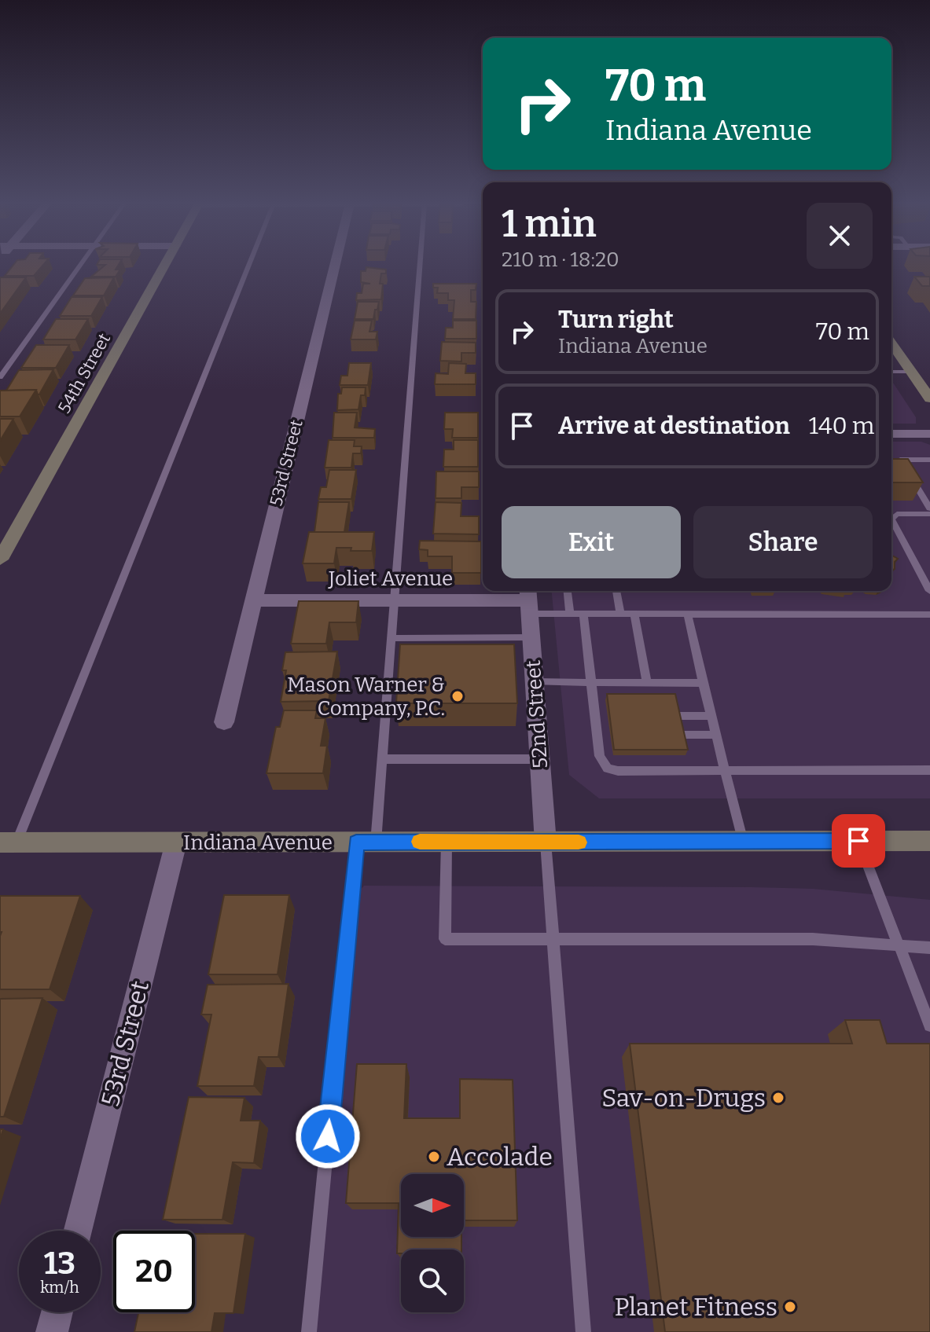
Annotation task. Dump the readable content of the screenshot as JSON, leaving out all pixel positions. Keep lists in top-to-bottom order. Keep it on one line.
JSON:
{"streets":{"street":["54th Street","53rd Street","Joliet Avenue","52nd Street","Indiana Avenue"]},"crossings":[["53rd Street","Joliet Avenue"],["53rd Street","Indiana Avenue"],["Joliet Avenue","52nd Street"],["52nd Street","Indiana Avenue"]],"places":["Mason Warner & Company, P.C.","Sav-on-Drugs","Accolade","Planet Fitness"],"north":"right","page":{"turn":["70 m","Indiana Avenue"],"heading":["1 min","210 m · 18:20"],"list":[{"name":"Turn right","note":"Indiana Avenue","value":"70 m"},{"name":"Arrive at destination","value":"140 m"}],"buttons":["Exit","Share"],"speed":"13 km/h","limit":"20"}}
